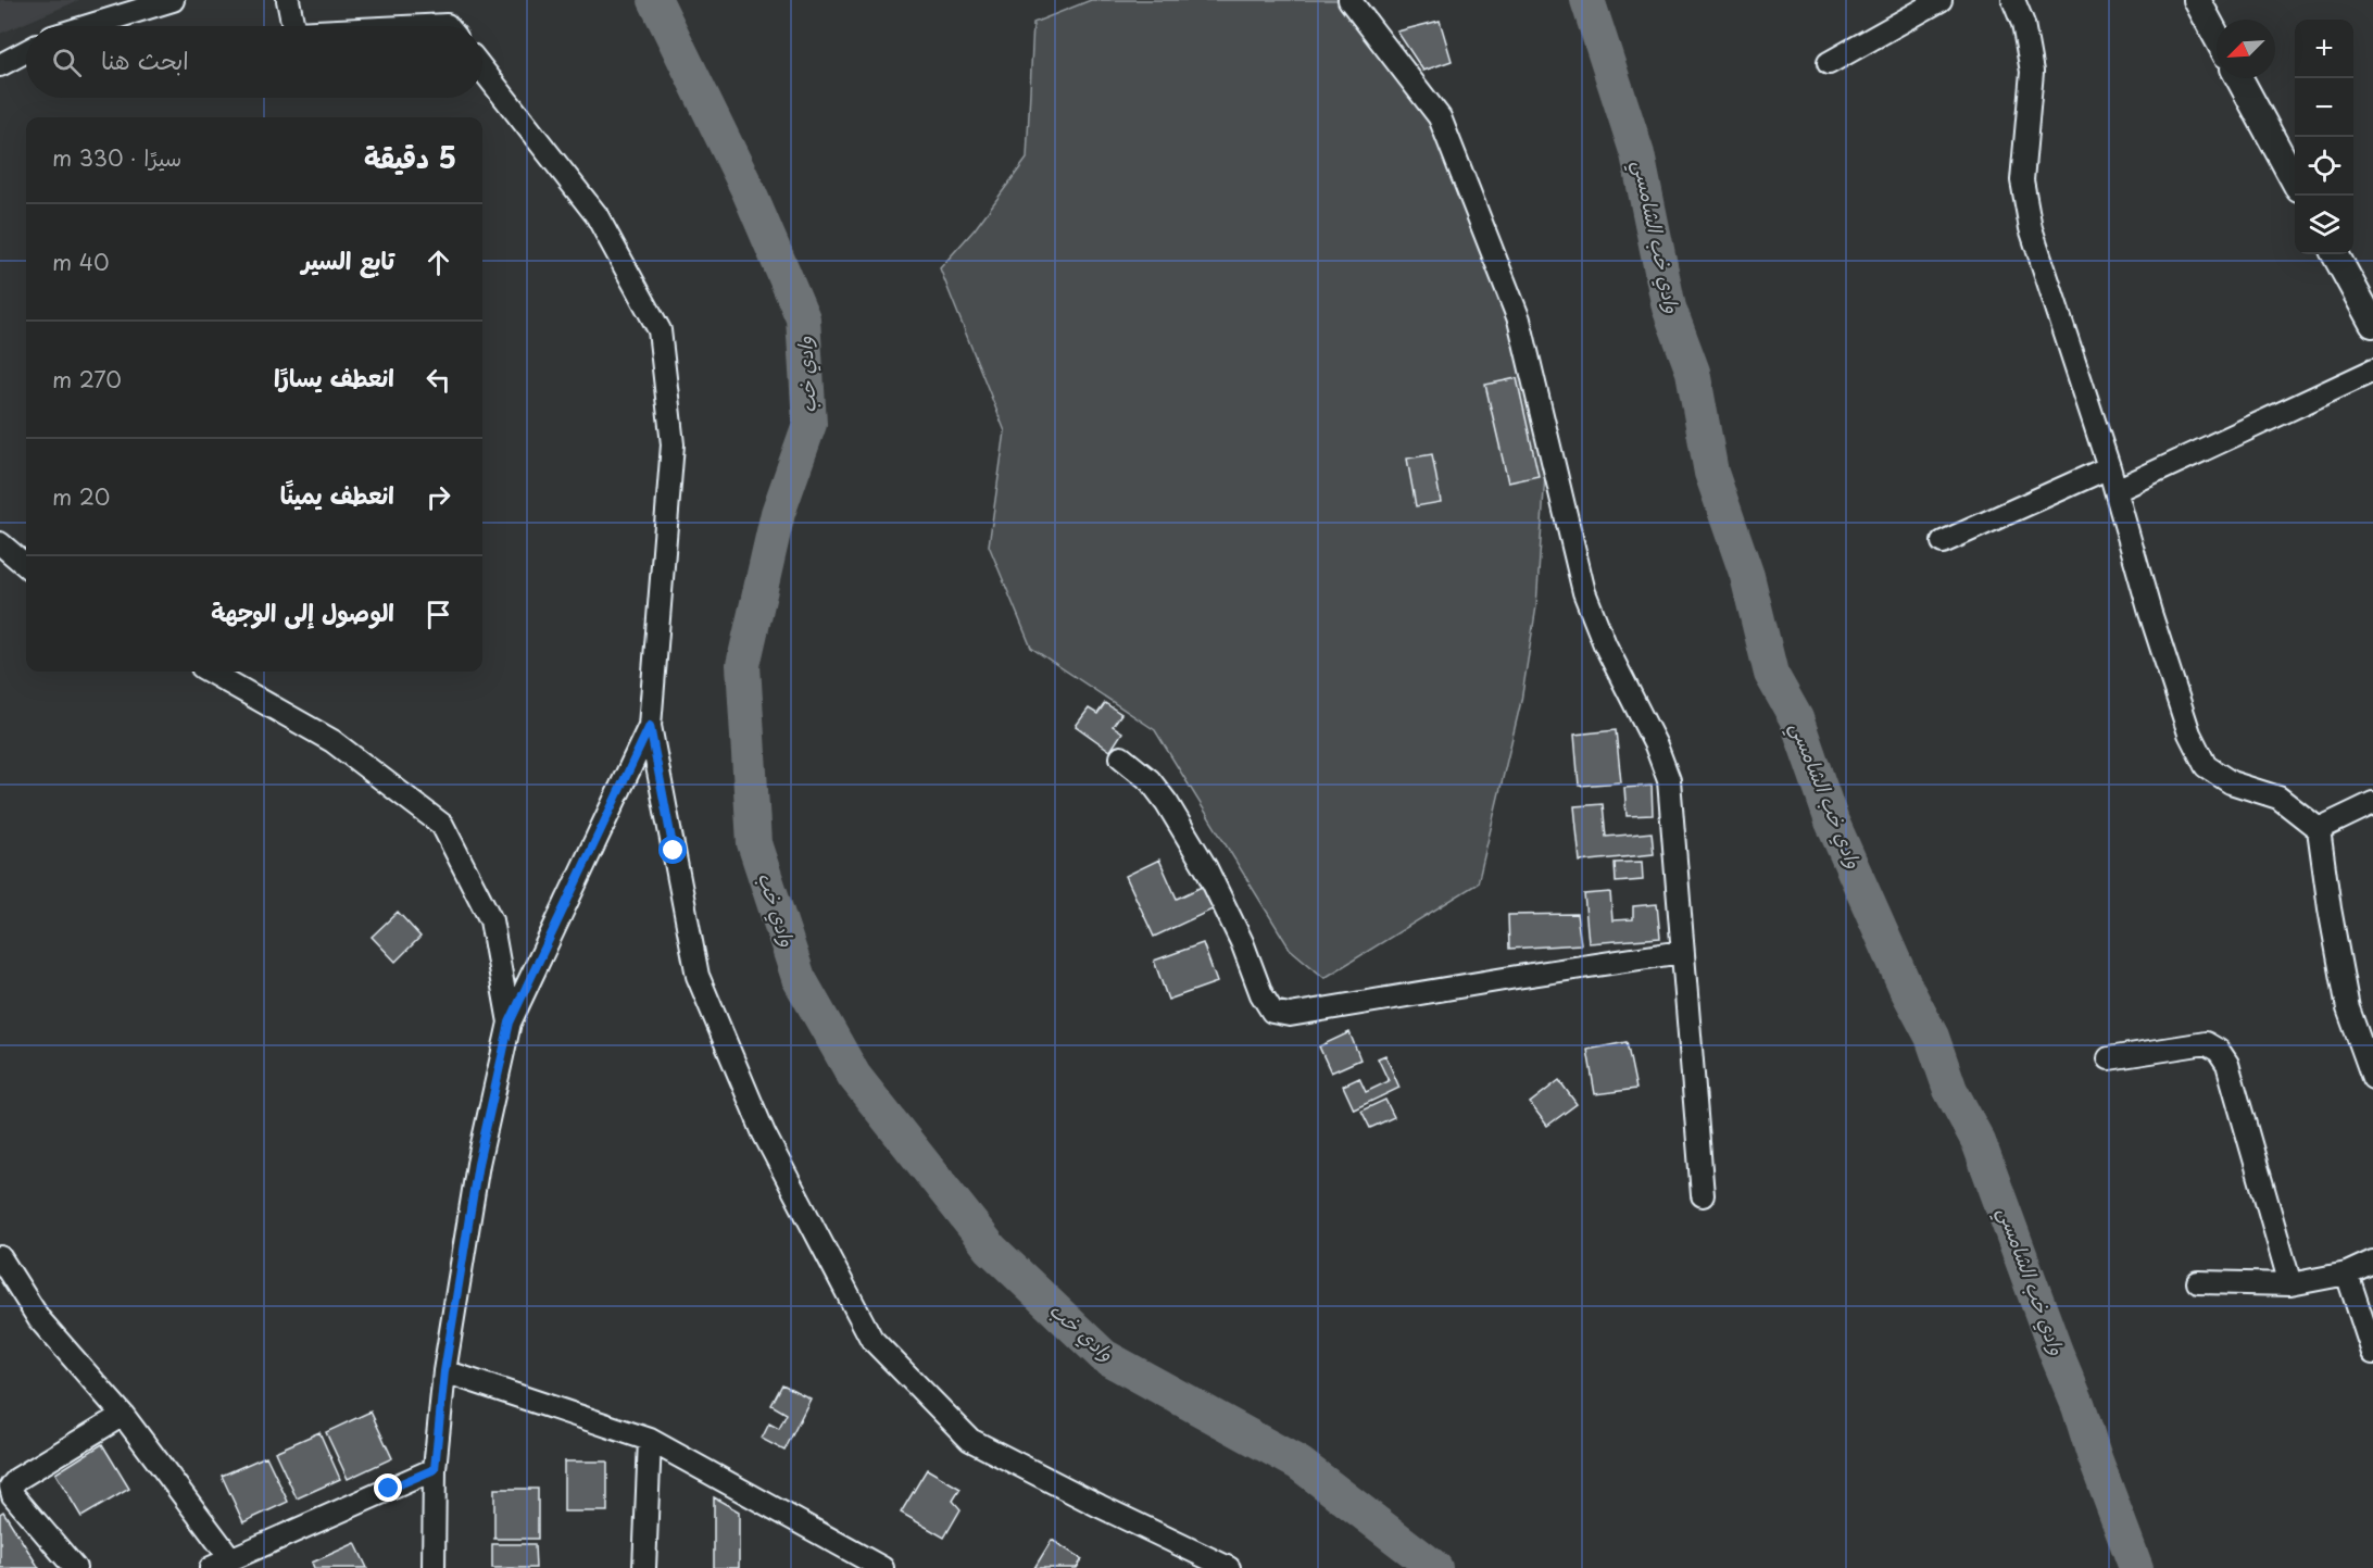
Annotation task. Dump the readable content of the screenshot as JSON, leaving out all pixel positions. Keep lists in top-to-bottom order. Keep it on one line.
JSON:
{"water":["وادي خب الشامسي","وادي خب"],"north":"bottom left","page":{"map_buttons":["+","−"],"search":"ابحث هنا","heading":["5 دقيقة","سيرًا · 330 m"],"list":[["تابع السير","40 m"],["انعطف يسارًا","270 m"],["انعطف يمينًا","20 m"],"الوصول إلى الوجهة"]}}
